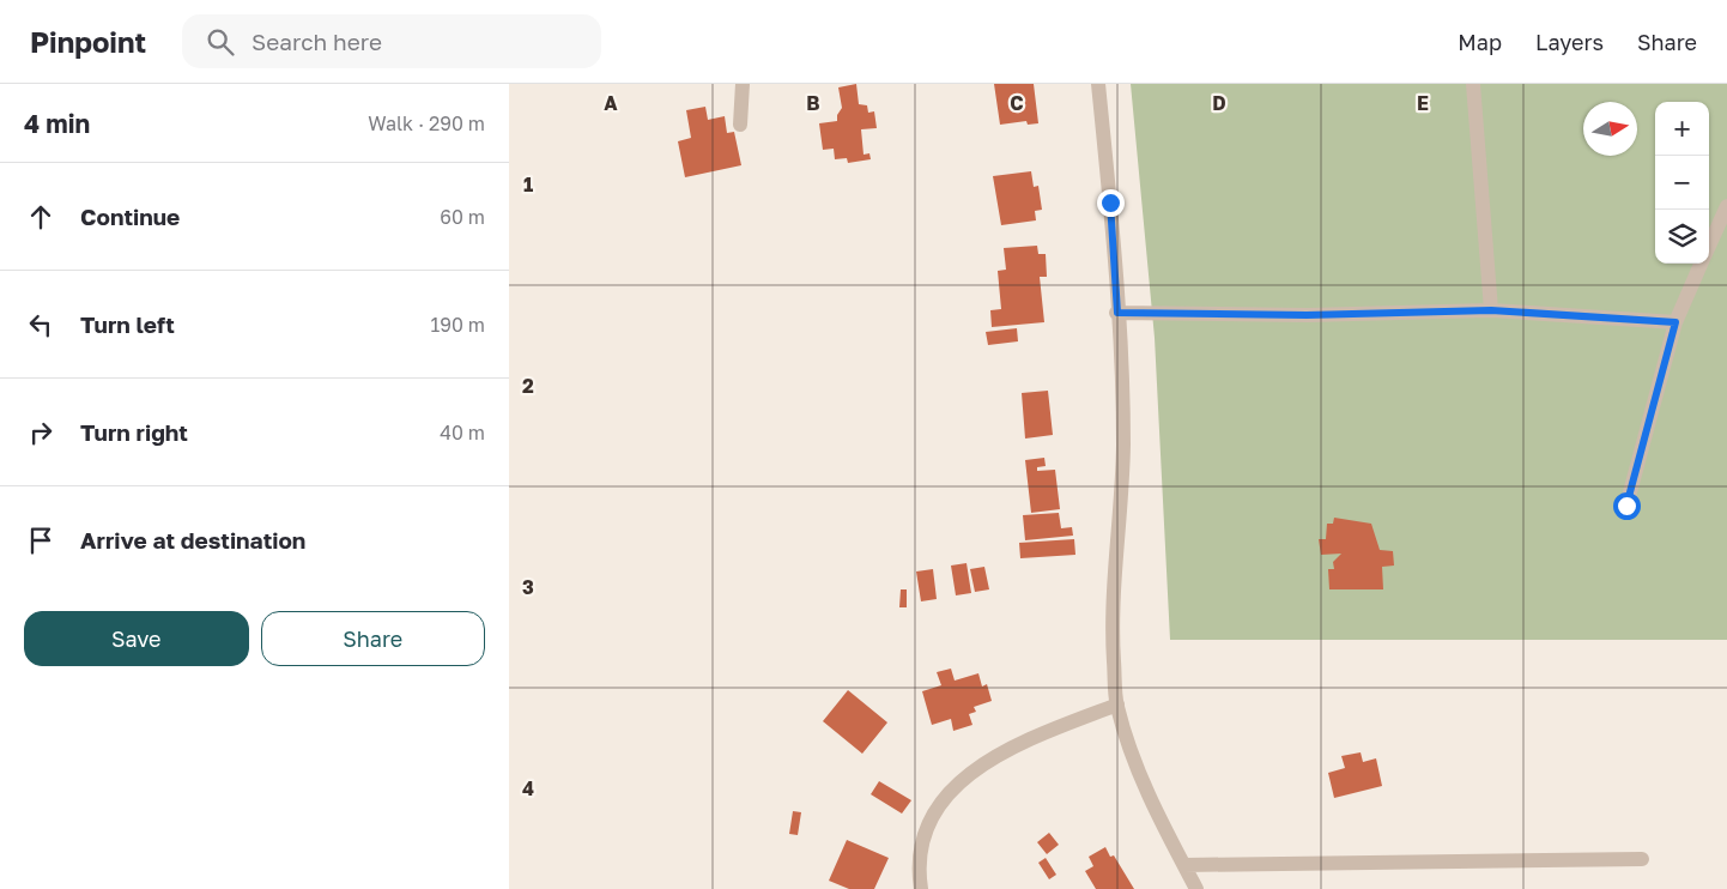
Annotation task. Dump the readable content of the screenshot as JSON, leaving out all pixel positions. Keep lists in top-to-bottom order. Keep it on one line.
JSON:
{"north":"right","page":{"header":"Pinpoint","search":"Search here","nav":["Map","Layers","Share"],"heading":["4 min","Walk · 290 m"],"map_buttons":["+","−"],"list":[["Continue","60 m"],["Turn left","190 m"],["Turn right","40 m"],"Arrive at destination"],"buttons":["Save","Share"]},"grid":{"columns":["A","B","C","D","E"],"rows":["1","2","3","4"]}}
